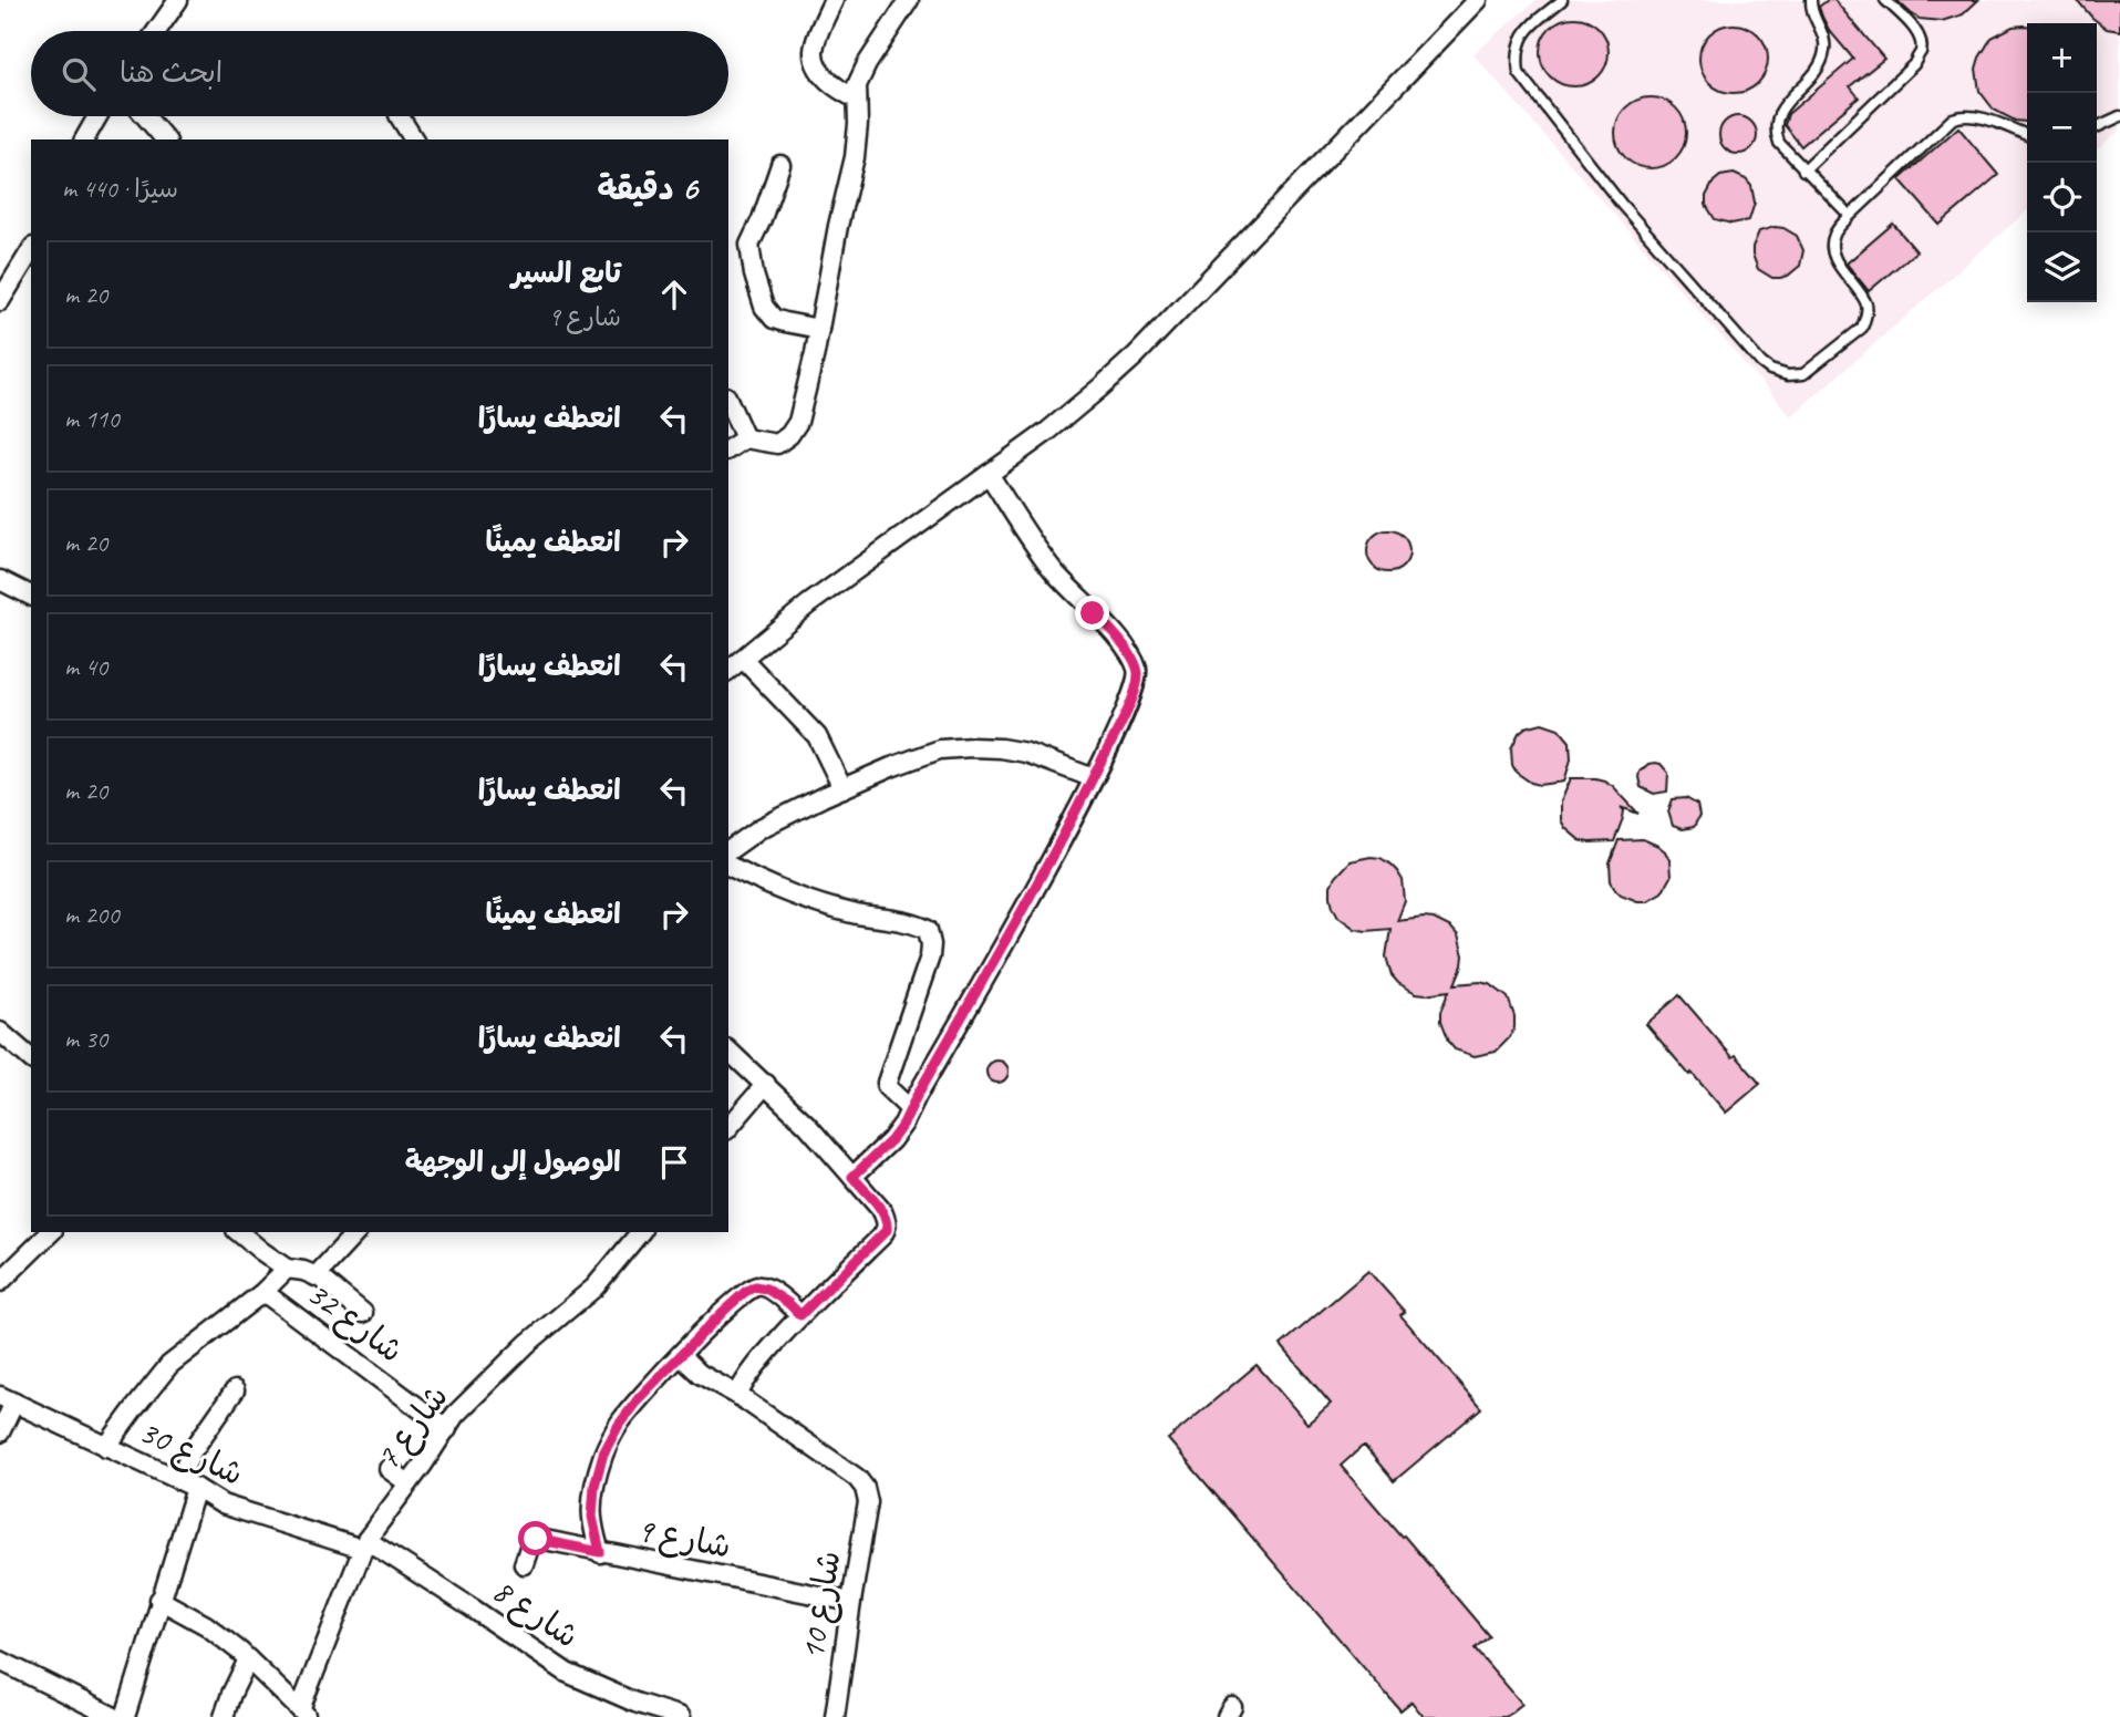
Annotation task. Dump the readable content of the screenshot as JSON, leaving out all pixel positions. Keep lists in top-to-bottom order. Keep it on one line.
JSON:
{"streets":{"street":["شارع 32","شارع 7","شارع 30","شارع 9","شارع 10","شارع 8"]},"crossings":[["شارع 32","شارع 7"],["شارع 7","شارع 30"],["شارع 7","شارع 8"],["شارع 30","شارع 8"],["شارع 9","شارع 10"]],"page":{"map_buttons":["+","−"],"search":"ابحث هنا","heading":["6 دقيقة","سيرًا · 440 m"],"list":[["تابع السير","شارع 9","20 m"],["انعطف يسارًا","110 m"],["انعطف يمينًا","20 m"],["انعطف يسارًا","40 m"],["انعطف يسارًا","20 m"],["انعطف يمينًا","200 m"],["انعطف يسارًا","30 m"],"الوصول إلى الوجهة"]}}
